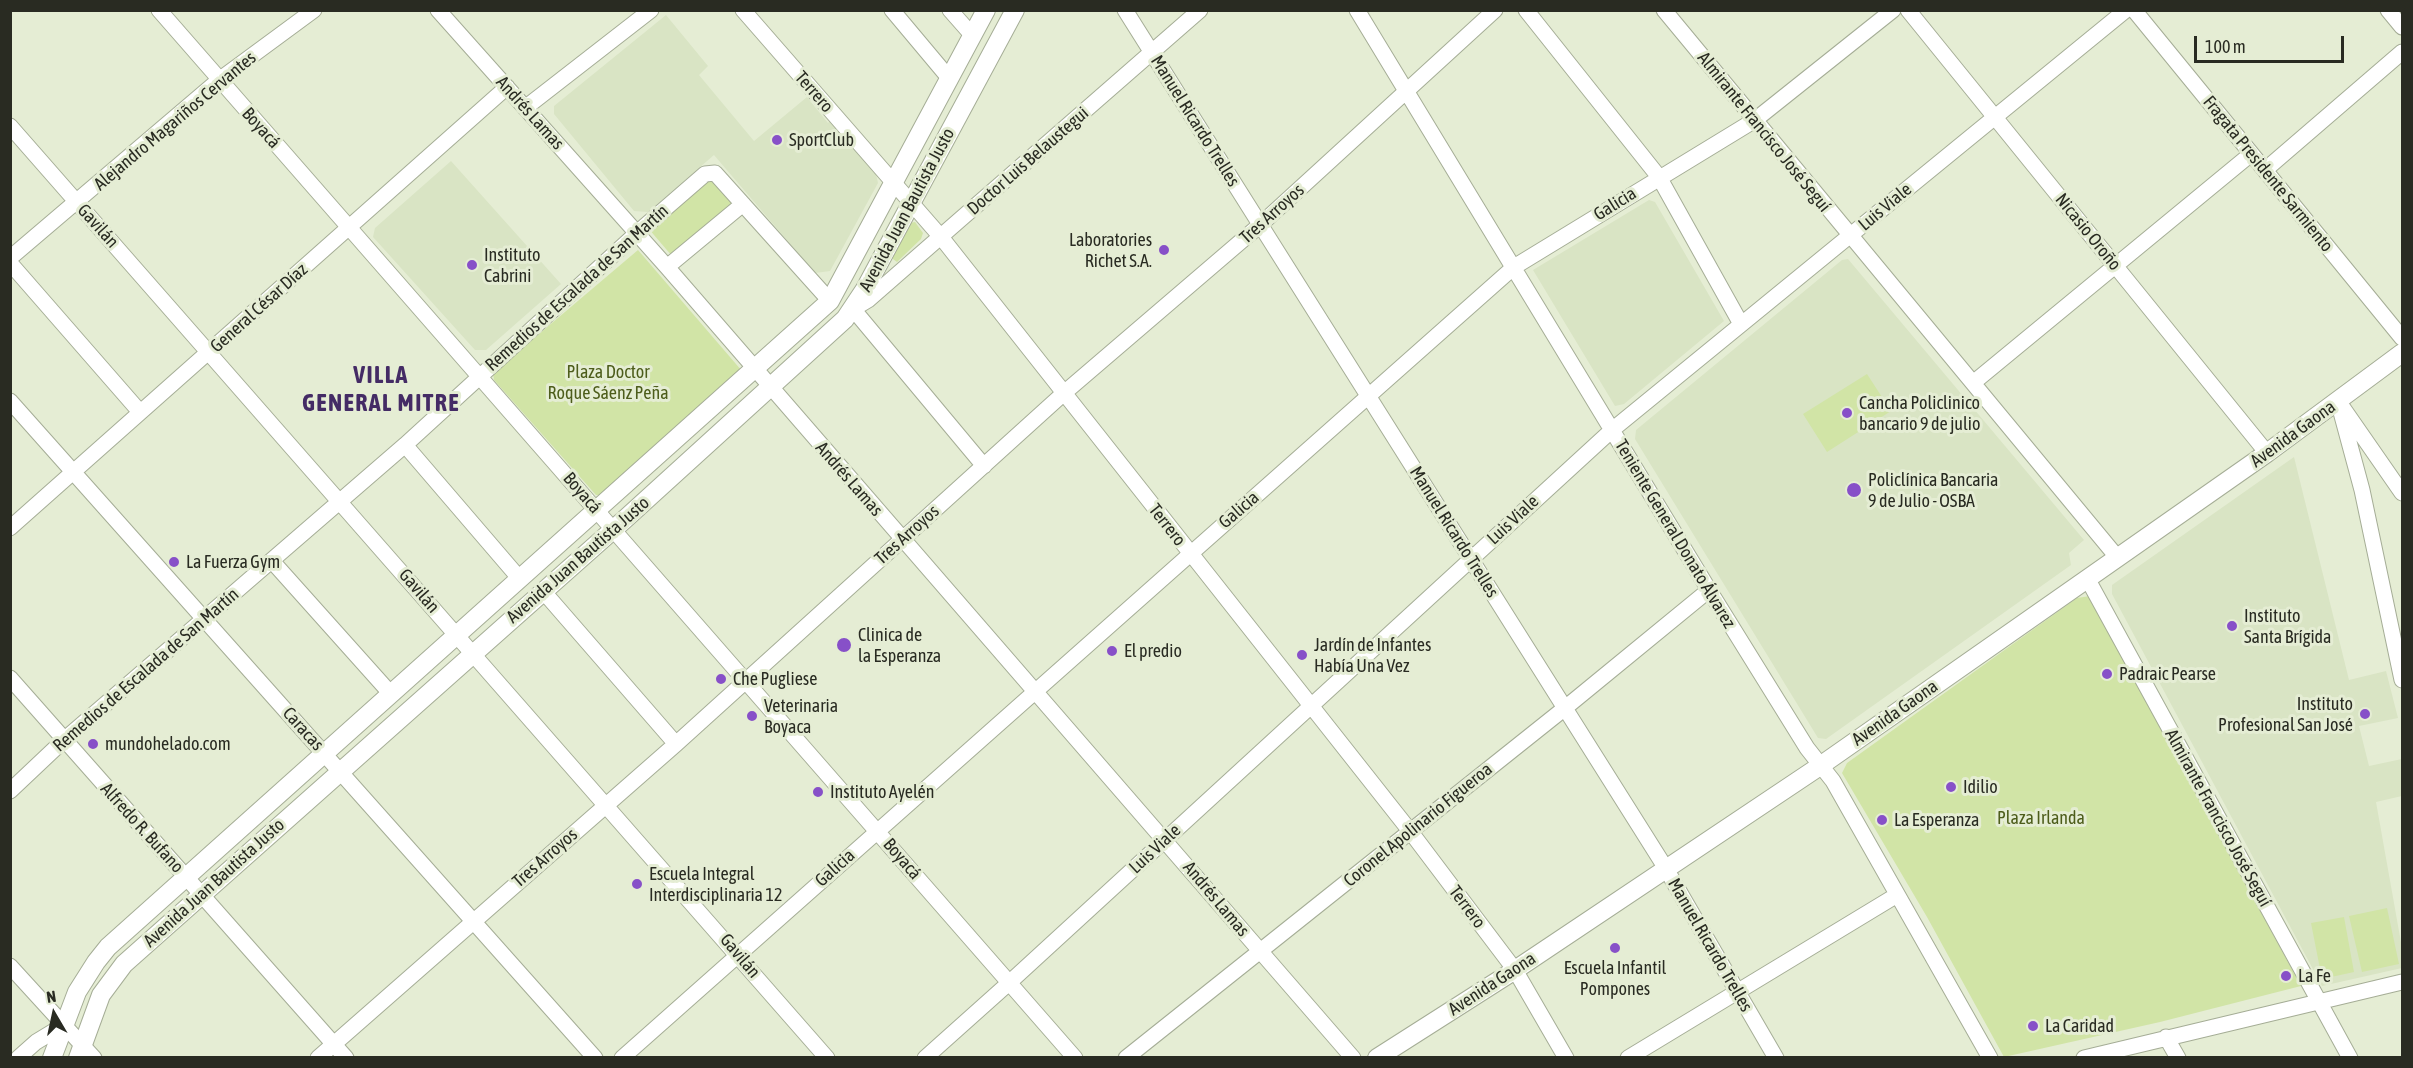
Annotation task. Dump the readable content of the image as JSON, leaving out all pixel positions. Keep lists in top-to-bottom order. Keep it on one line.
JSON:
{"streets":{"main road":["Avenida Juan Bautista Justo","Avenida Gaona"],"street":["Terrero","Andrés Lamas","Alejandro Magariños Cervantes","Manuel Ricardo Trelles","Boyacá","Almirante Francisco José Seguí","Doctor Luis Belaustegui","Fragata Presidente Sarmiento","Galicia","Luis Viale","Tres Arroyos","Gavilán","Nicasio Oroño","Remedios de Escalada de San Martín","General César Díaz","Teniente General Donato Álvarez","Caracas","Coronel Apolinario Figueroa","Alfredo R. Bufano"]},"crossings":[["Terrero","Doctor Luis Belaustegui"],["Terrero","Galicia"],["Terrero","Luis Viale"],["Terrero","Avenida Juan Bautista Justo"],["Terrero","Tres Arroyos"],["Terrero","Avenida Gaona"],["Terrero","Coronel Apolinario Figueroa"],["Andrés Lamas","Galicia"],["Andrés Lamas","Luis Viale"],["Andrés Lamas","Avenida Juan Bautista Justo"],["Andrés Lamas","Tres Arroyos"],["Andrés Lamas","Remedios de Escalada de San Martín"],["Andrés Lamas","General César Díaz"],["Andrés Lamas","Coronel Apolinario Figueroa"],["Alejandro Magariños Cervantes","Boyacá"],["Alejandro Magariños Cervantes","Gavilán"],["Manuel Ricardo Trelles","Doctor Luis Belaustegui"],["Manuel Ricardo Trelles","Galicia"],["Manuel Ricardo Trelles","Luis Viale"],["Manuel Ricardo Trelles","Tres Arroyos"],["Manuel Ricardo Trelles","Avenida Gaona"],["Manuel Ricardo Trelles","Coronel Apolinario Figueroa"],["Boyacá","Galicia"],["Boyacá","Luis Viale"],["Boyacá","Avenida Juan Bautista Justo"],["Boyacá","Tres Arroyos"],["Boyacá","Remedios de Escalada de San Martín"],["Boyacá","General César Díaz"],["Almirante Francisco José Seguí","Galicia"],["Almirante Francisco José Seguí","Luis Viale"],["Almirante Francisco José Seguí","Avenida Gaona"],["Doctor Luis Belaustegui","Avenida Juan Bautista Justo"],["Galicia","Gavilán"],["Galicia","Teniente General Donato Álvarez"],["Luis Viale","Nicasio Oroño"],["Luis Viale","Teniente General Donato Álvarez"],["Avenida Juan Bautista Justo","Gavilán"],["Avenida Juan Bautista Justo","Caracas"],["Avenida Juan Bautista Justo","Alfredo R. Bufano"],["Tres Arroyos","Gavilán"],["Tres Arroyos","Teniente General Donato Álvarez"],["Tres Arroyos","Caracas"],["Tres Arroyos","Alfredo R. Bufano"],["Gavilán","Remedios de Escalada de San Martín"],["Gavilán","General César Díaz"],["Nicasio Oroño","Avenida Gaona"],["Remedios de Escalada de San Martín","Caracas"],["Remedios de Escalada de San Martín","Alfredo R. Bufano"],["General César Díaz","Caracas"],["Avenida Gaona","Teniente General Donato Álvarez"],["Teniente General Donato Álvarez","Coronel Apolinario Figueroa"]],"districts":["VILLA GENERAL MITRE"],"parks":["Plaza Doctor Roque Sáenz Peña","Plaza Irlanda"],"places":["SportClub","Laboratories Richet S.A.","Instituto Cabrini","Cancha Policlinico bancario 9 de julio","Policlínica Bancaria 9 de Julio - OSBA","La Fuerza Gym","Instituto Santa Brígida","Clinica de la Esperanza","El predio","Jardín de Infantes Había Una Vez","Padraic Pearse","Che Pugliese","Instituto Profesional San José","Veterinaria Boyaca","mundohelado.com","Idilio","Instituto Ayelén","La Esperanza","Escuela Integral Interdisciplinaria 12","Escuela Infantil Pompones","La Fe","La Caridad"],"scale_bar":"100 m","north":"top"}
